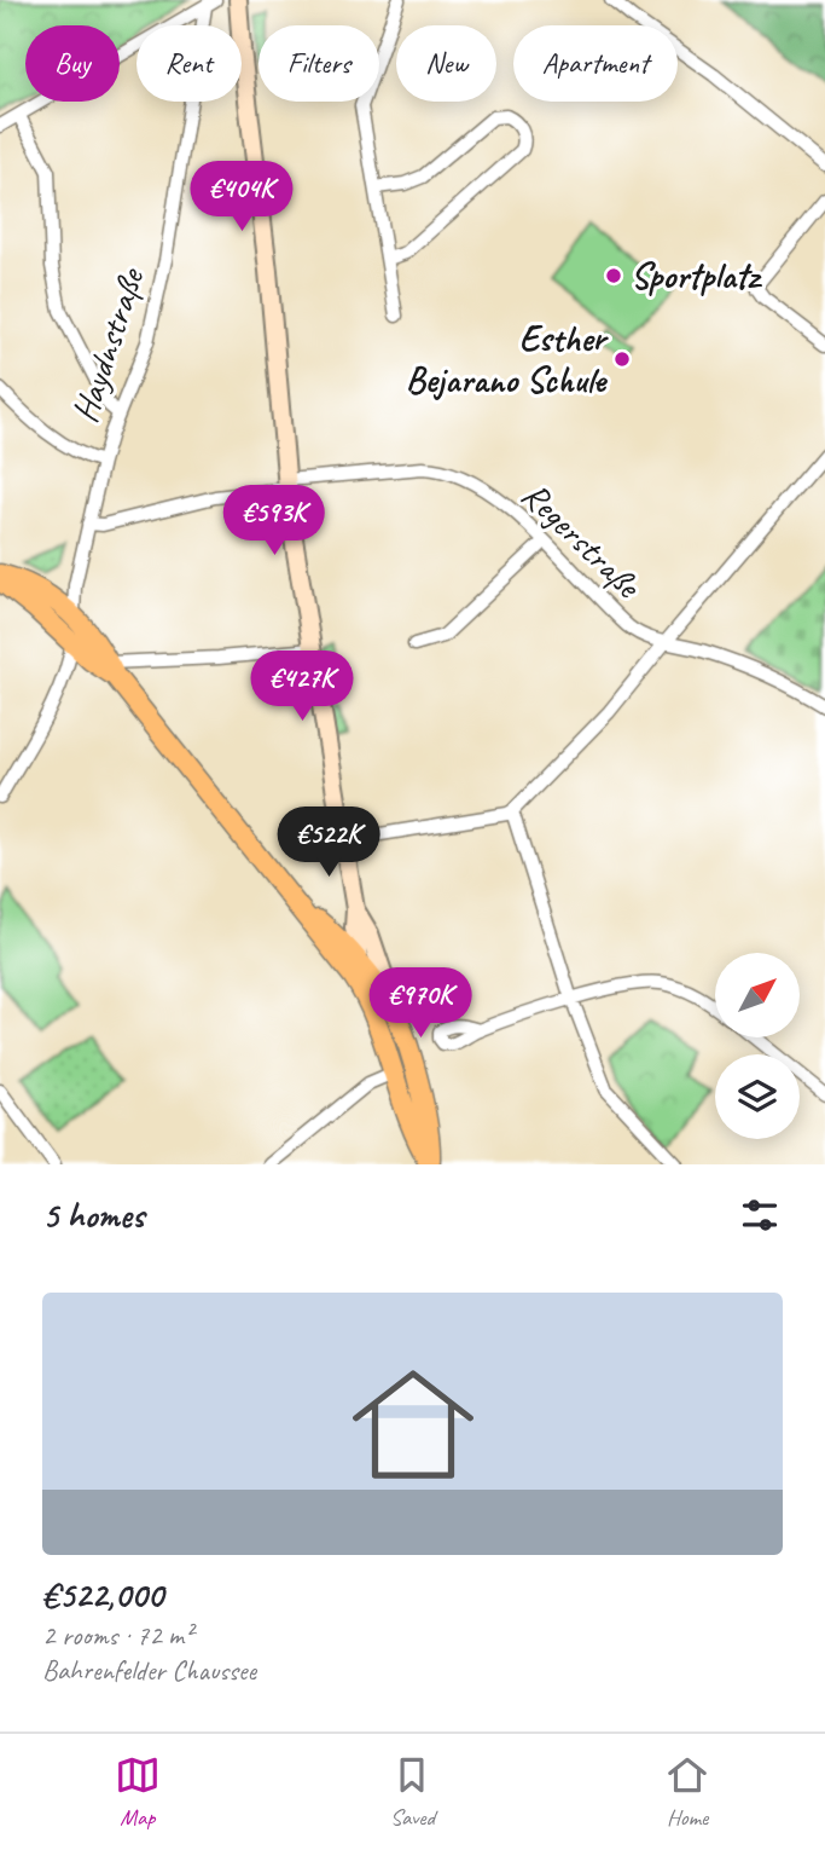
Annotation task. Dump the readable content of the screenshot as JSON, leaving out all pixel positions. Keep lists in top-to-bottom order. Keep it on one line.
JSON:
{"streets":{"street":["Haydnstraße","Regerstraße"]},"crossings":[["Haydnstraße","Regerstraße"]],"places":["Sportplatz","Esther Bejarano Schule"],"north":"top right","page":{"chip":["Buy","Rent","Filters","New","Apartment"],"price":["€404K","€593K","€427K","€522K","€970K"],"heading":"5 homes","list":[{"name":"€522,000","note":"2 rooms · 72 m² · Bahrenfelder Chaussee"}],"tabs":["Map","Saved","Home"]}}
